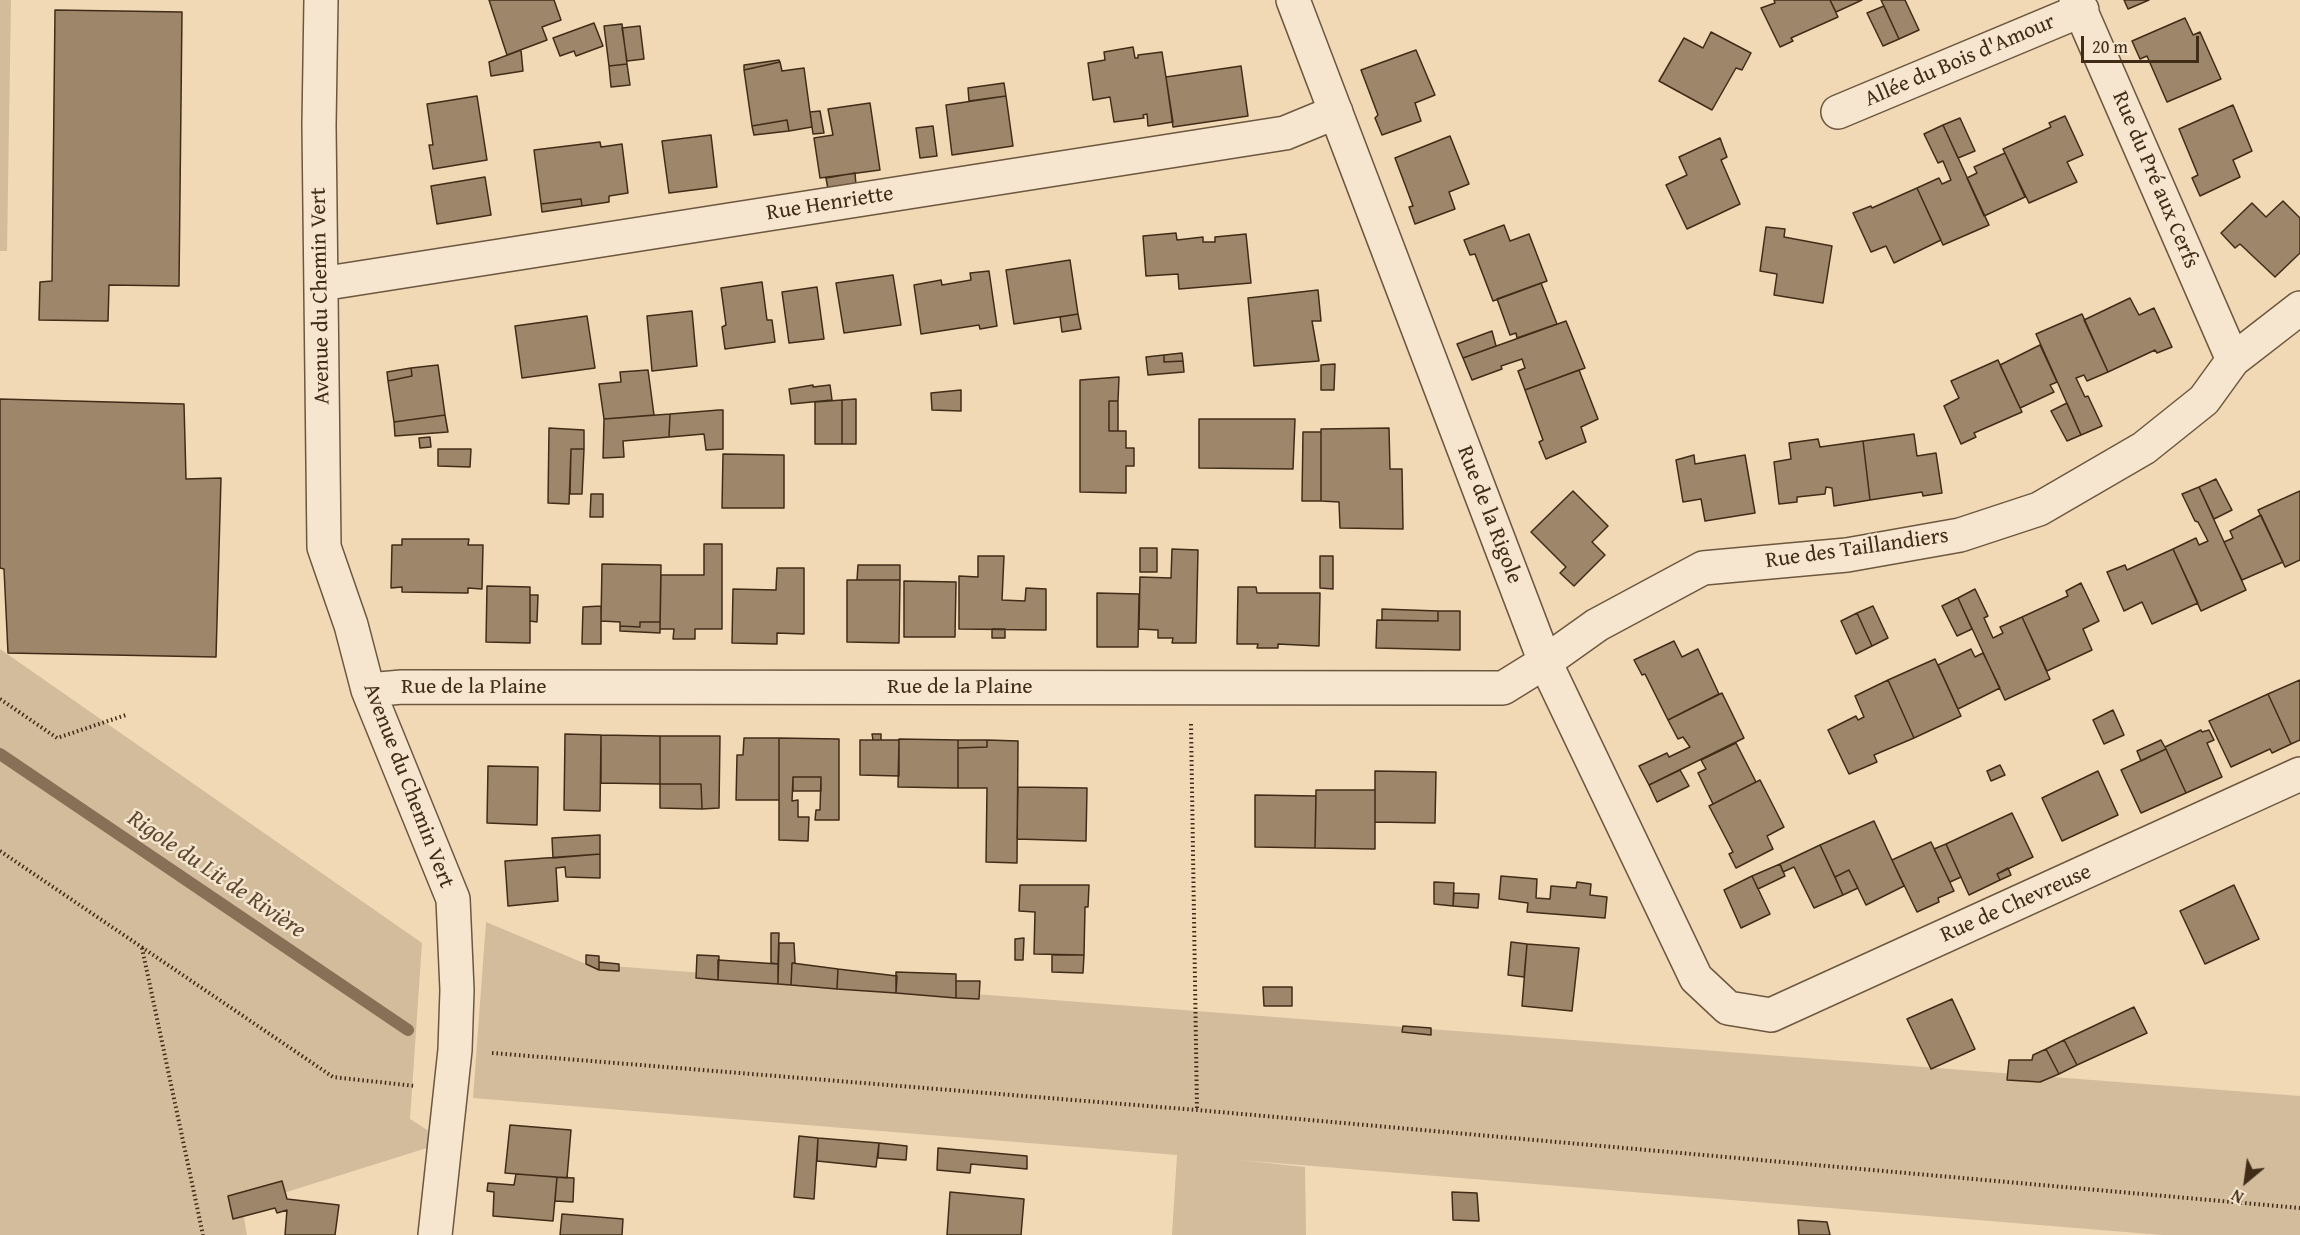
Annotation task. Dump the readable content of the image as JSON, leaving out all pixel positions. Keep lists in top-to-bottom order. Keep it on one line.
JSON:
{"streets":{"street":["Allée du Bois d'Amour","Rue du Pré aux Cerfs","Rue Henriette","Avenue du Chemin Vert","Rue de la Rigole","Rue des Taillandiers","Rue de la Plaine","Rue de Chevreuse"]},"crossings":[["Allée du Bois d'Amour","Rue du Pré aux Cerfs"],["Rue du Pré aux Cerfs","Rue des Taillandiers"],["Rue Henriette","Avenue du Chemin Vert"],["Rue Henriette","Rue de la Rigole"],["Avenue du Chemin Vert","Rue de la Plaine"],["Rue de la Rigole","Rue des Taillandiers"],["Rue de la Rigole","Rue de la Plaine"],["Rue de la Rigole","Rue de Chevreuse"],["Rue des Taillandiers","Rue de la Plaine"]],"water":["Rigole du Lit de Rivière"],"scale_bar":"20 m","north":"bottom left"}
